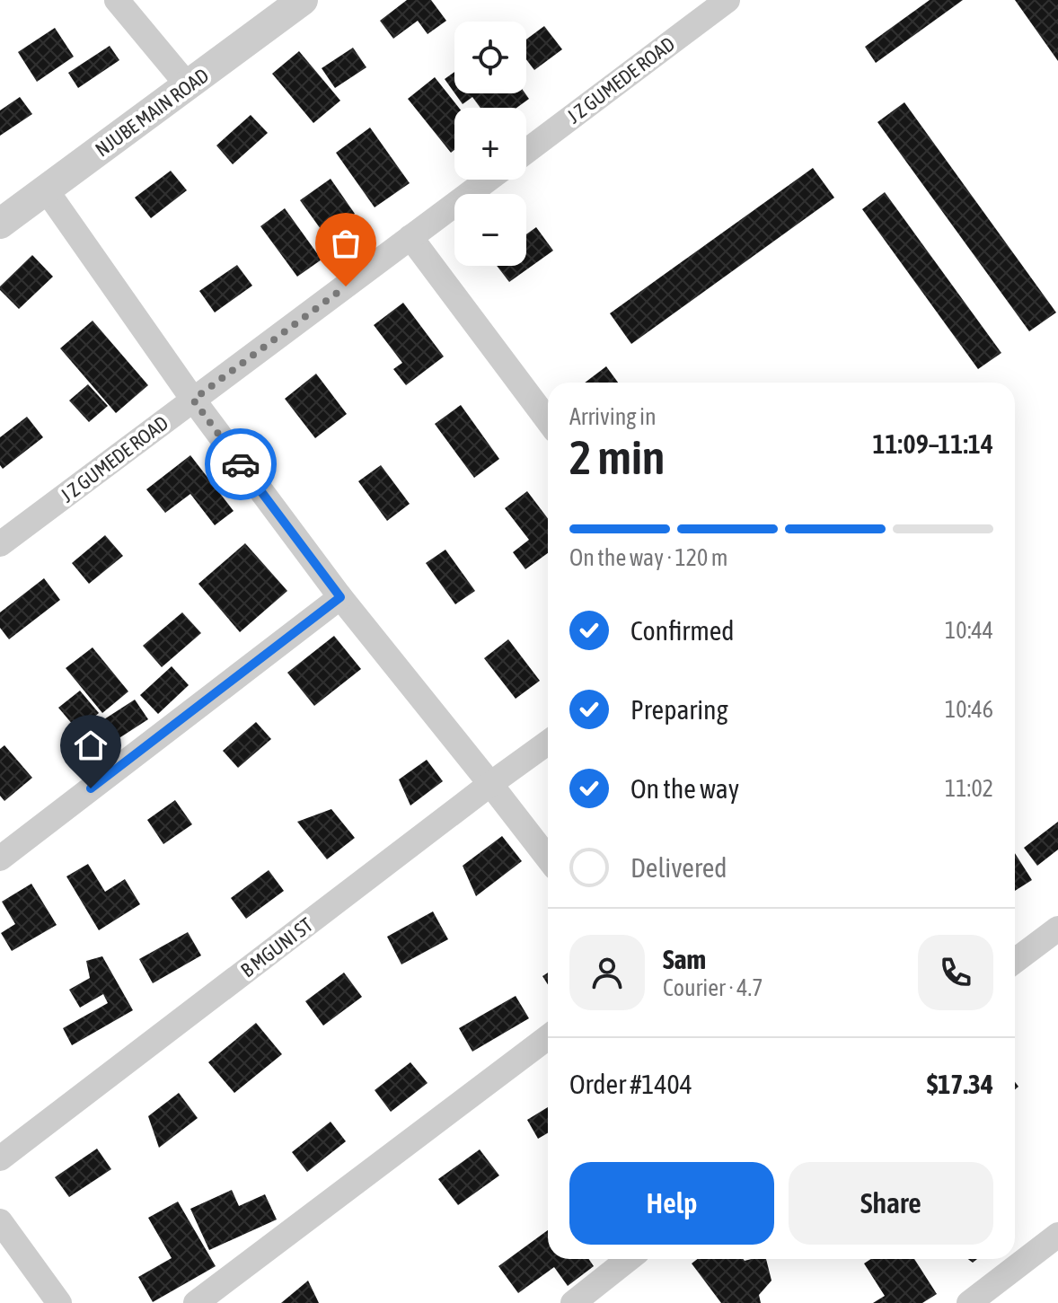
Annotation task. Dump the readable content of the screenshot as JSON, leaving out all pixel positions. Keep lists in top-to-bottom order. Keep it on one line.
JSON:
{"streets":{"street":["J Z GUMEDE ROAD","NJUBE MAIN ROAD","B MGUNI ST"]},"page":{"map_buttons":["+","−"],"heading":["2 min","Arriving in","11:09–11:14"],"panel":["Sam","Courier · 4.7","Order #1404","$17.34"],"bar":"On the way · 120 m","list":[["Confirmed","10:44"],["Preparing","10:46"],["On the way","11:02"],"Delivered"],"buttons":["Help","Share"]}}
